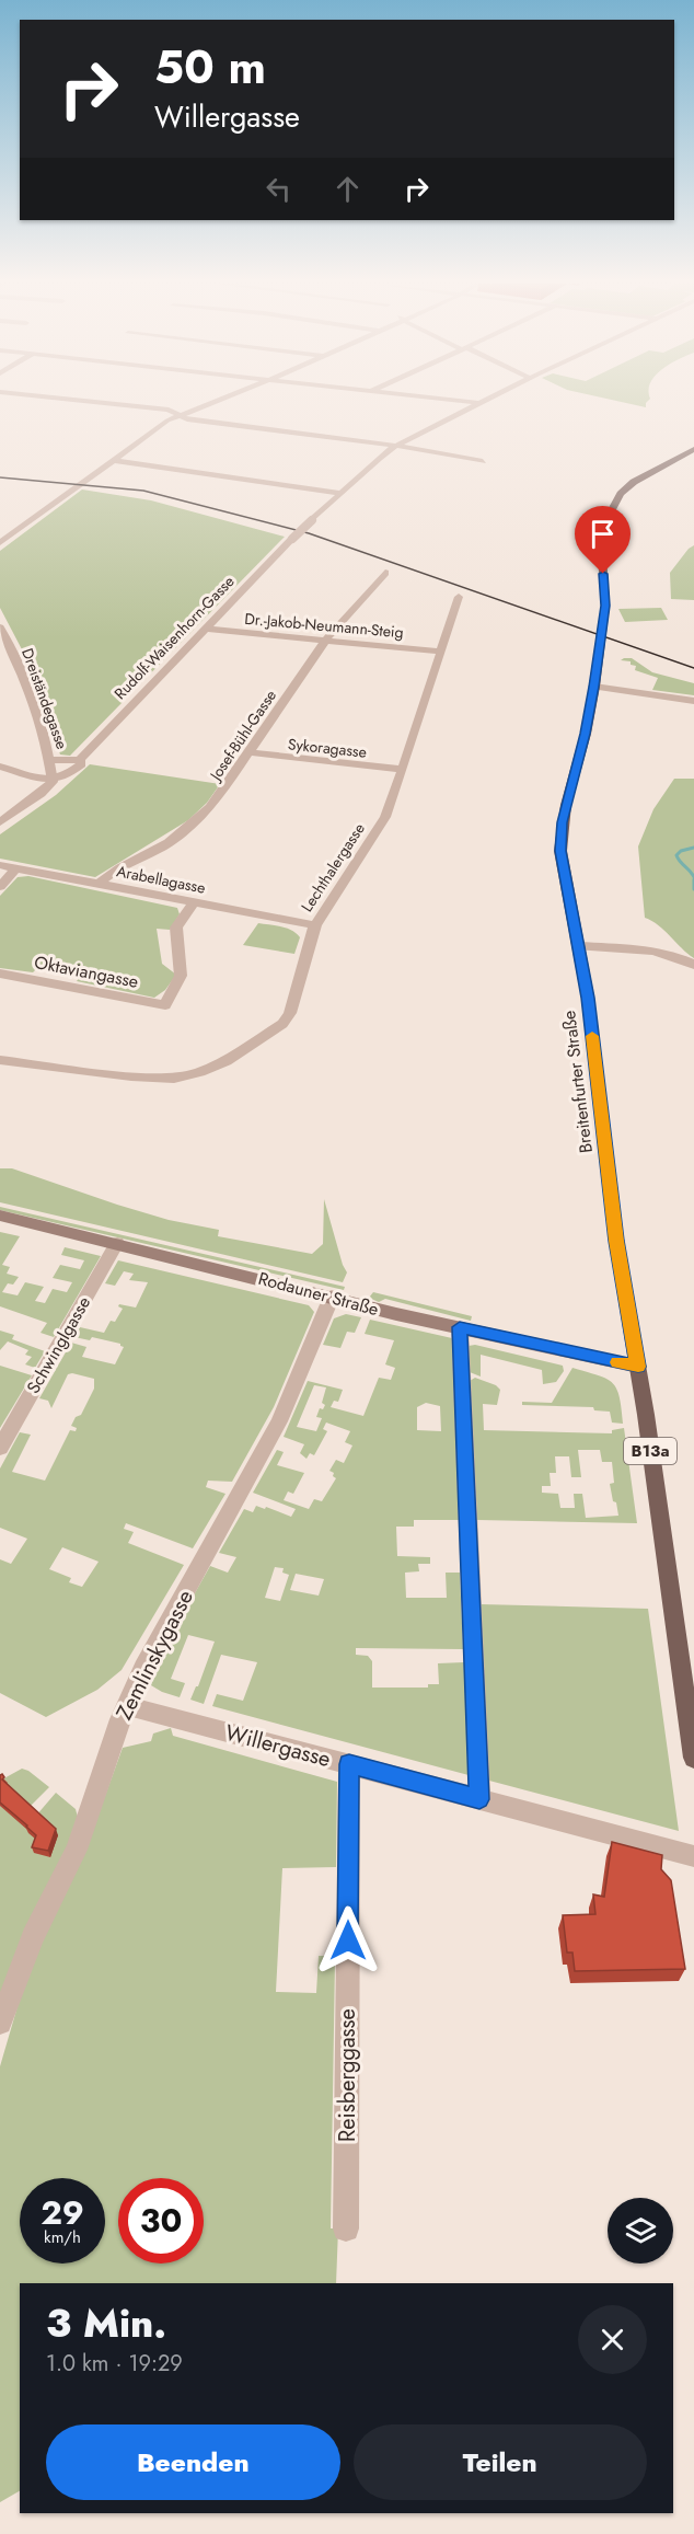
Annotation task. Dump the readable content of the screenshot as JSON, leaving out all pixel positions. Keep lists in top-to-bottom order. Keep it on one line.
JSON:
{"streets":{"main road":["Breitenfurter Straße","Rodauner Straße","B13a"],"street":["Dr.-Jakob-Neumann-Steig","Rudolf-Waisenhorn-Gasse","Dreiständegasse","Josef-Bühl-Gasse","Sykoragasse","Lechthalergasse","Arabellagasse","Oktaviangasse","Schwinglgasse","Zemlinskygasse","Willergasse","Reisberggasse"]},"crossings":[["Dr.-Jakob-Neumann-Steig","Rudolf-Waisenhorn-Gasse"],["Dr.-Jakob-Neumann-Steig","Josef-Bühl-Gasse"],["Dr.-Jakob-Neumann-Steig","Lechthalergasse"],["Rudolf-Waisenhorn-Gasse","Dreiständegasse"],["Josef-Bühl-Gasse","Sykoragasse"],["Josef-Bühl-Gasse","Arabellagasse"],["Sykoragasse","Lechthalergasse"],["Lechthalergasse","Arabellagasse"],["Arabellagasse","Oktaviangasse"],["Breitenfurter Straße","Rodauner Straße"],["Rodauner Straße","Schwinglgasse"],["Rodauner Straße","Zemlinskygasse"],["Zemlinskygasse","Willergasse"],["Willergasse","Reisberggasse"]],"page":{"turn":["50 m","Willergasse"],"speed":"29 km/h","limit":"30","heading":["3 Min.","1.0 km · 19:29"],"buttons":["Beenden","Teilen"]}}
